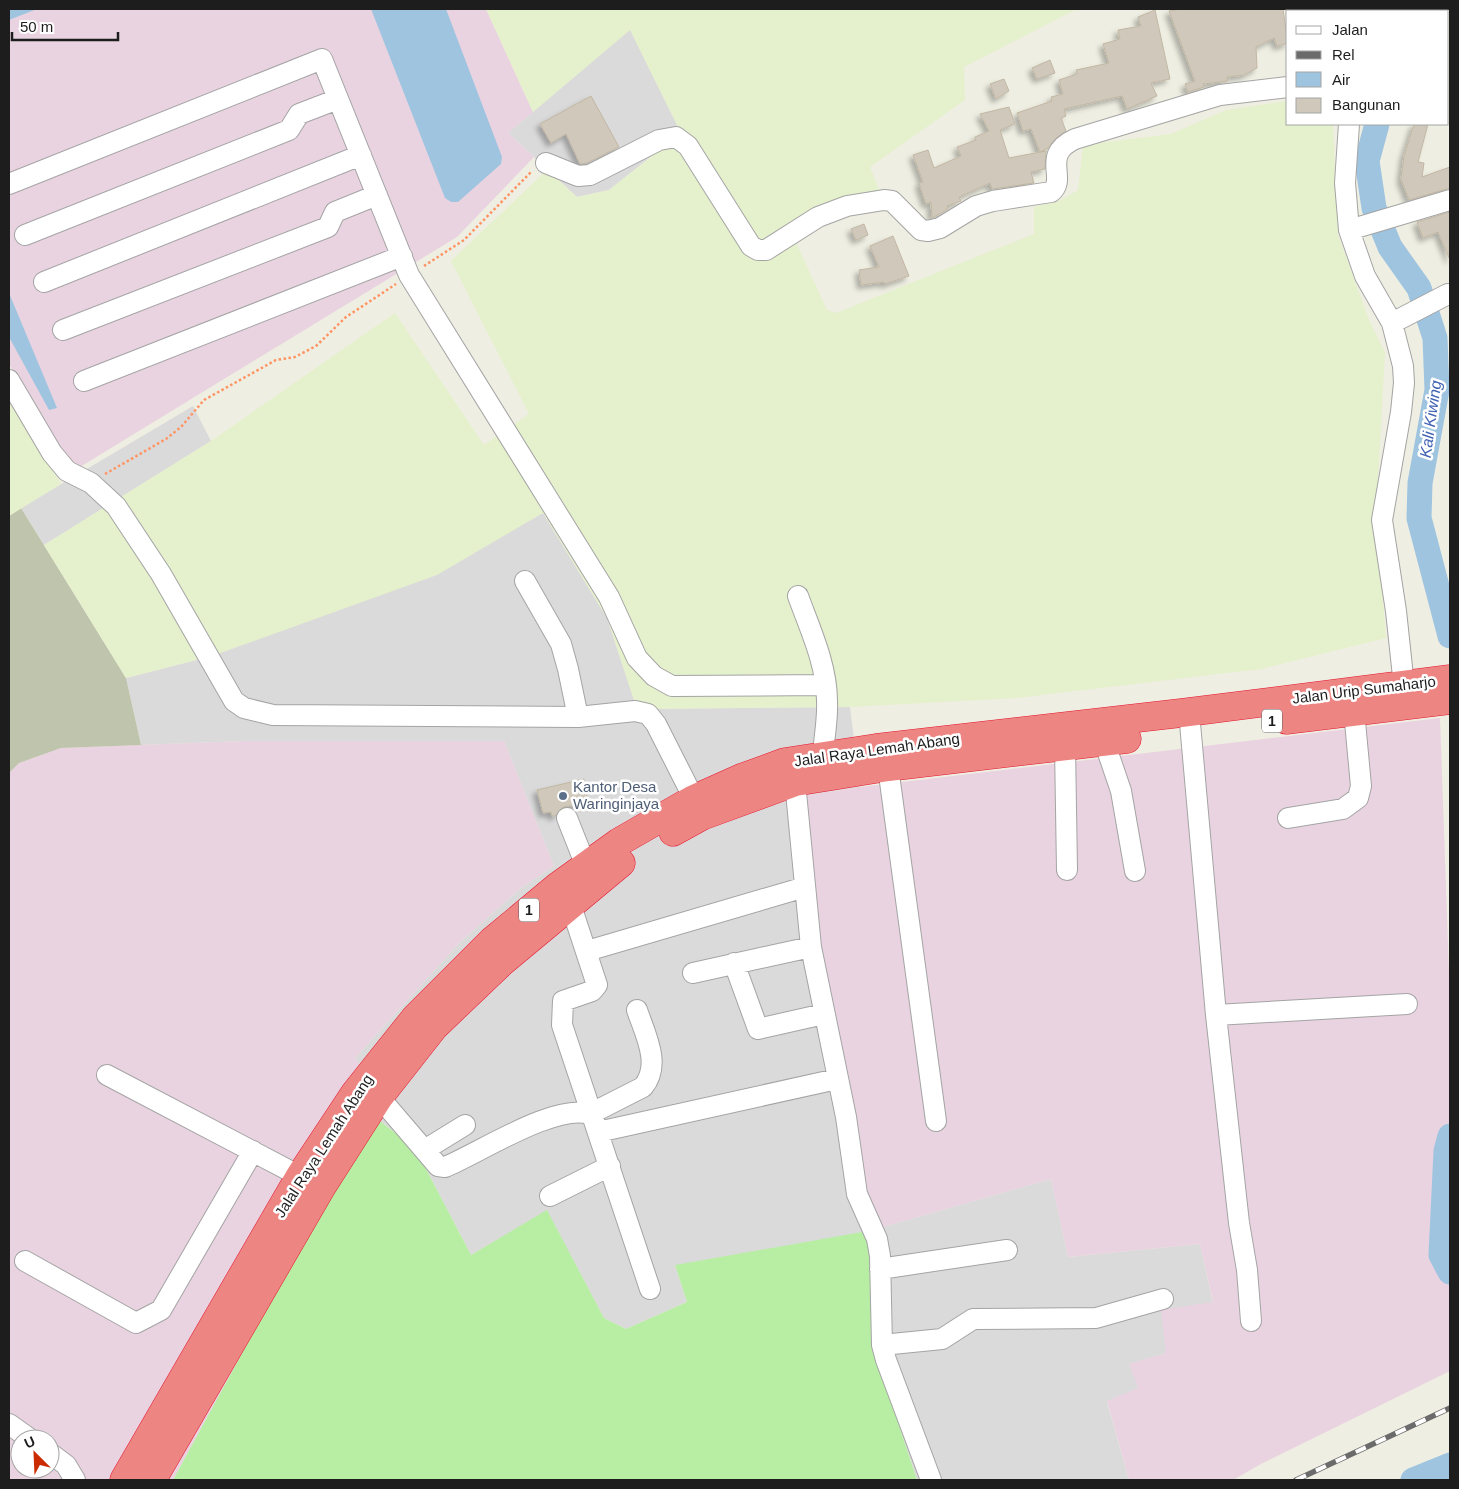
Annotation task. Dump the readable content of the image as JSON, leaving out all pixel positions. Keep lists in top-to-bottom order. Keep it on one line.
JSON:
{"streets":{"highway":["Jalan Urip Sumaharjo","1","Jalal Raya Lemah Abang"]},"crossings":[["Jalan Urip Sumaharjo","Jalal Raya Lemah Abang"]],"water":["Kali Kiwing"],"places":["Kantor Desa Waringinjaya"],"legend":["Jalan","Rel","Air","Bangunan"],"scale_bar":"50 m","north":"top left"}
